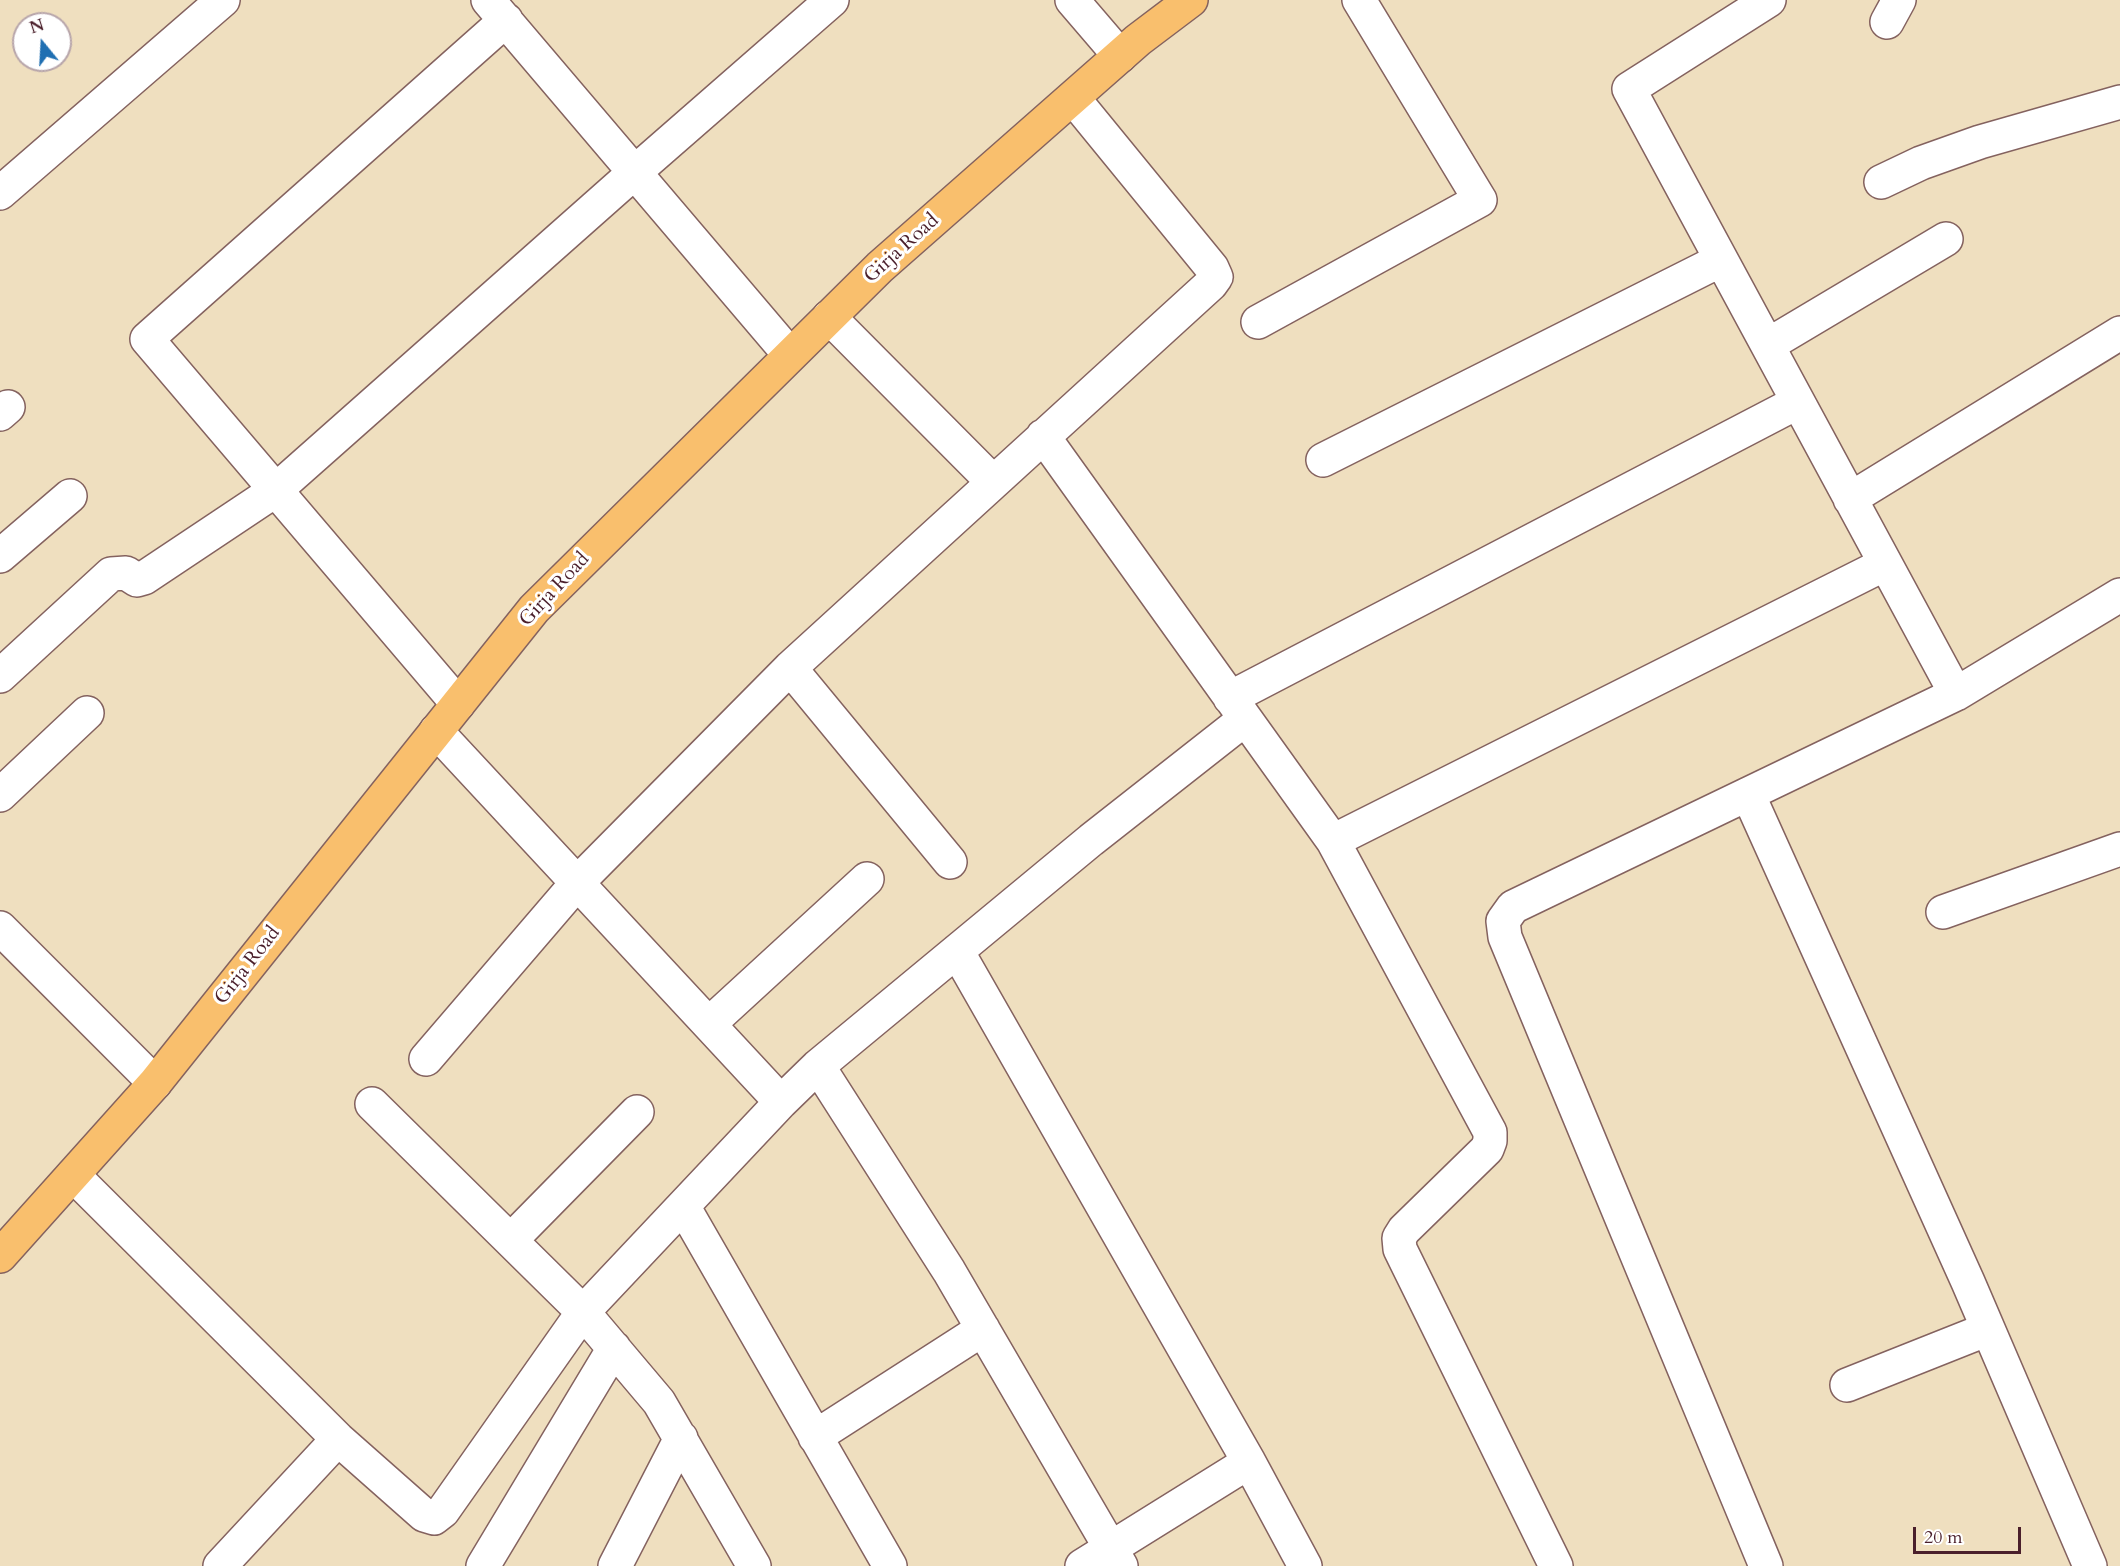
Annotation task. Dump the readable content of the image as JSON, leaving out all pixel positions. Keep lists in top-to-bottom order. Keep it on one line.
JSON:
{"streets":{"main road":["Girja Road"]},"scale_bar":"20 m","north":"top"}
